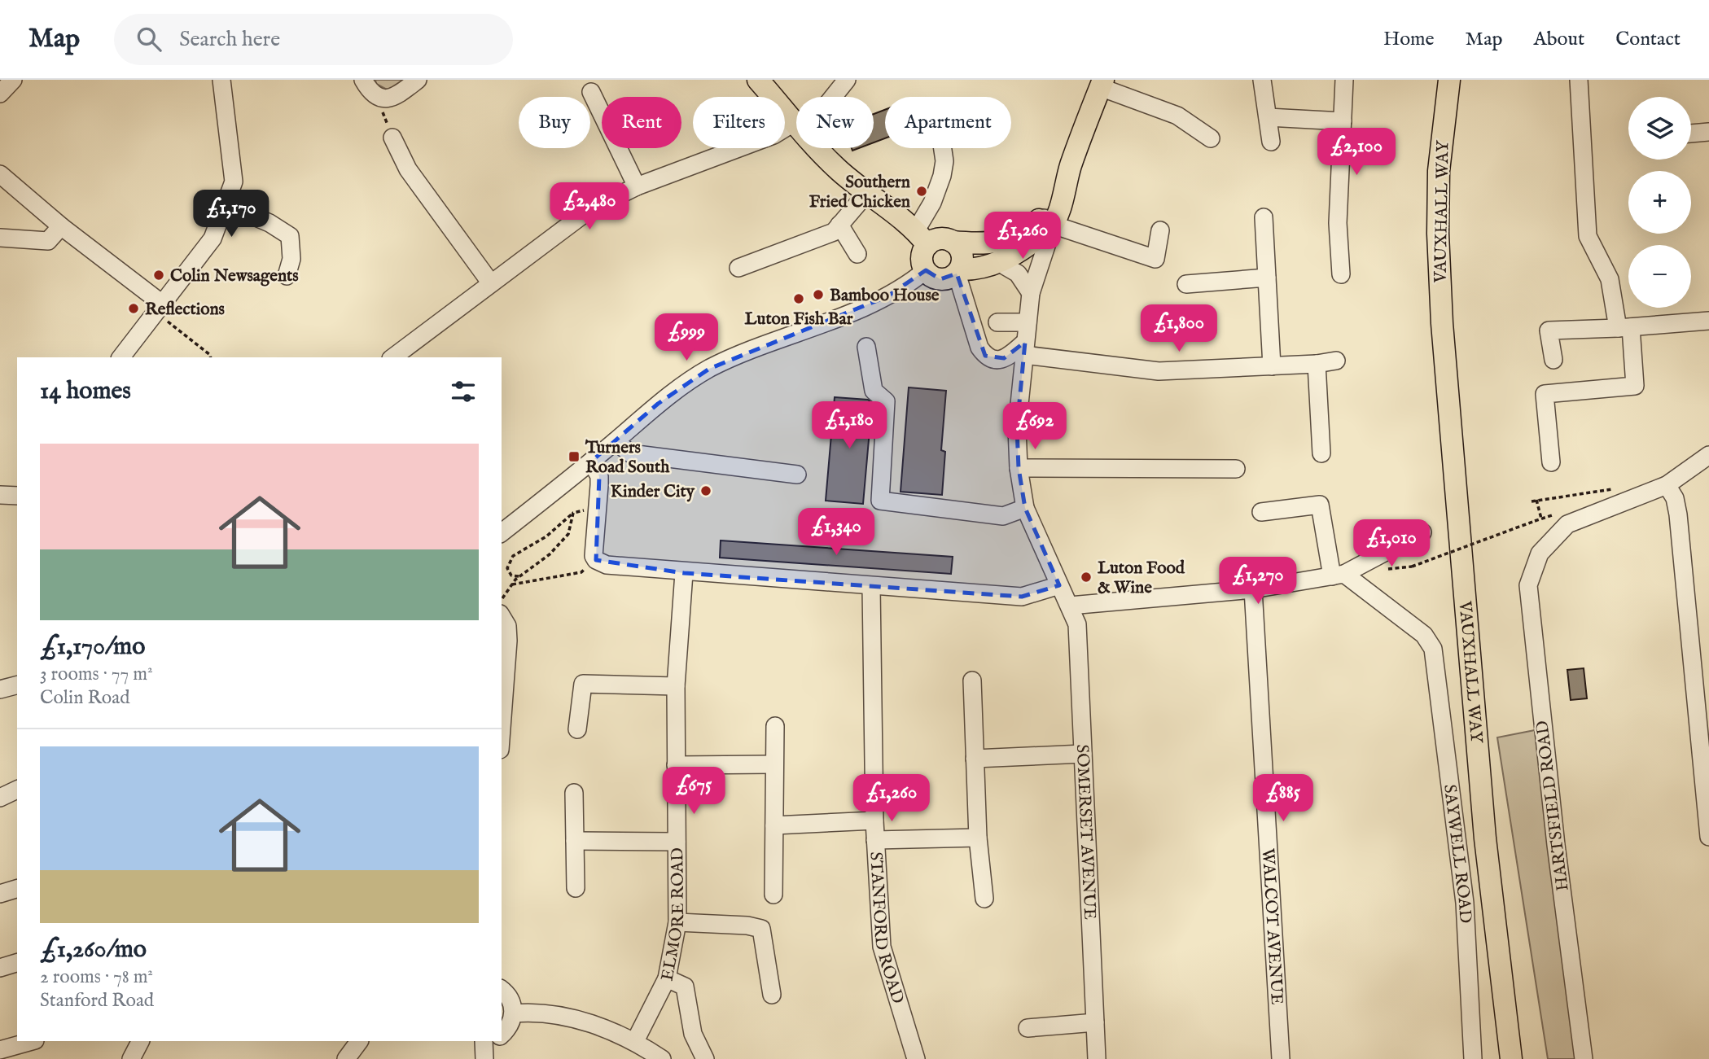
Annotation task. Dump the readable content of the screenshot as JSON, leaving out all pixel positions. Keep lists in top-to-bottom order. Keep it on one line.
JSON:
{"streets":{"main road":["VAUXHALL WAY"],"street":["HARTSFIELD ROAD","SOMERSET AVENUE","SAYWELL ROAD","ELMORE ROAD","STANFORD ROAD","WALCOT AVENUE"]},"places":{"other":["Southern Fried Chicken","Colin Newsagents","Bamboo House","Luton Fish Bar","Reflections","Kinder City","Luton Food & Wine"],"transit":["Turners Road South"]},"page":{"header":"Map","search":"Search here","nav":["Home","Map","About","Contact"],"map_buttons":["+","−"],"chip":["Buy","Rent","Filters","New","Apartment"],"price":["£2,100","£2,480","£1,170","£1,260","£1,800","£999","£1,180","£692","£1,340","£1,010","£1,270","£675","£1,260","£885"],"heading":"14 homes","list":[{"name":"£1,170/mo","note":"3 rooms · 77 m² · Colin Road"},{"name":"£1,260/mo","note":"2 rooms · 78 m² · Stanford Road"}]}}
